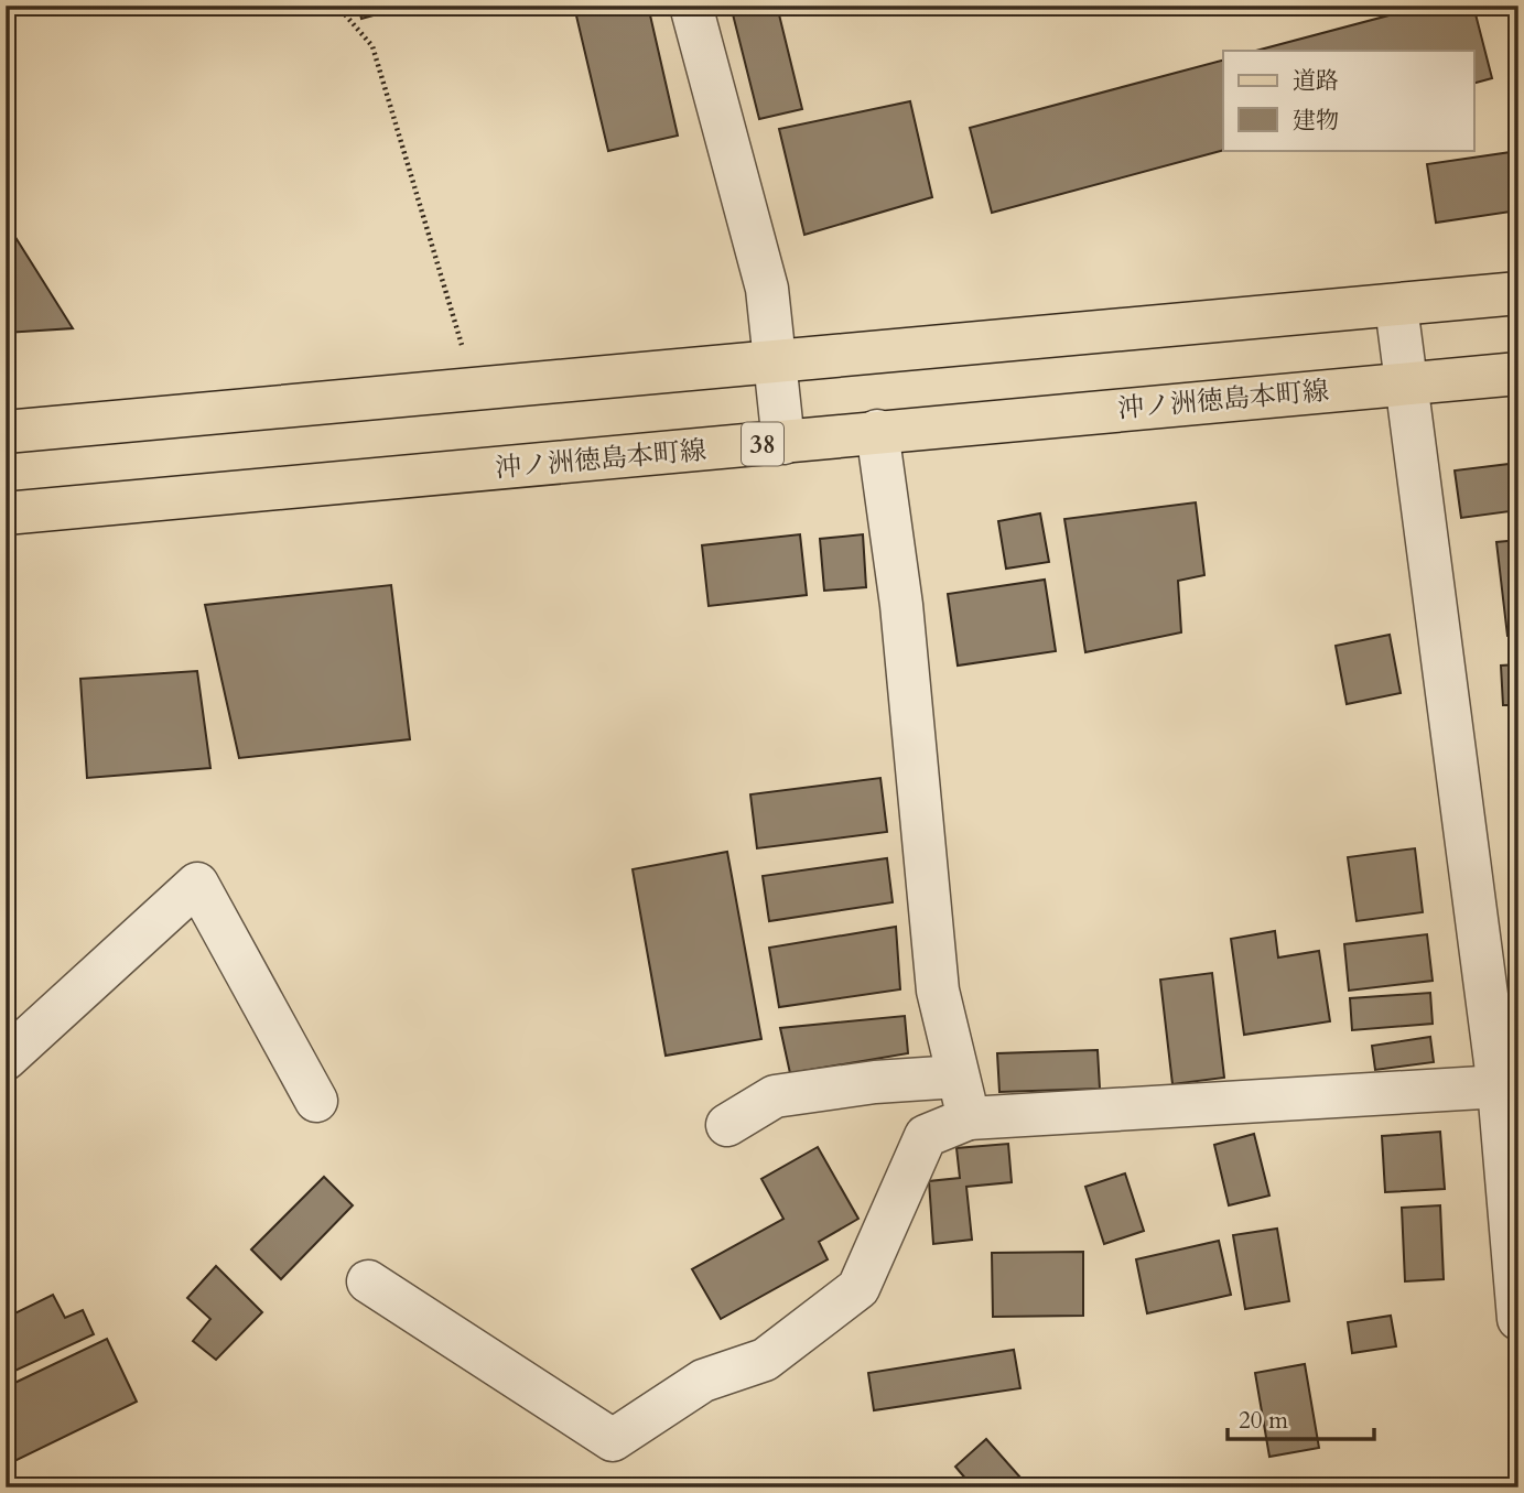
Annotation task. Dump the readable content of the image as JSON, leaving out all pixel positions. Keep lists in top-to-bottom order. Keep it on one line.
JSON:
{"streets":{"main road":["沖ノ洲徳島本町線","38"]},"legend":["道路","建物"],"scale_bar":"20 m"}
